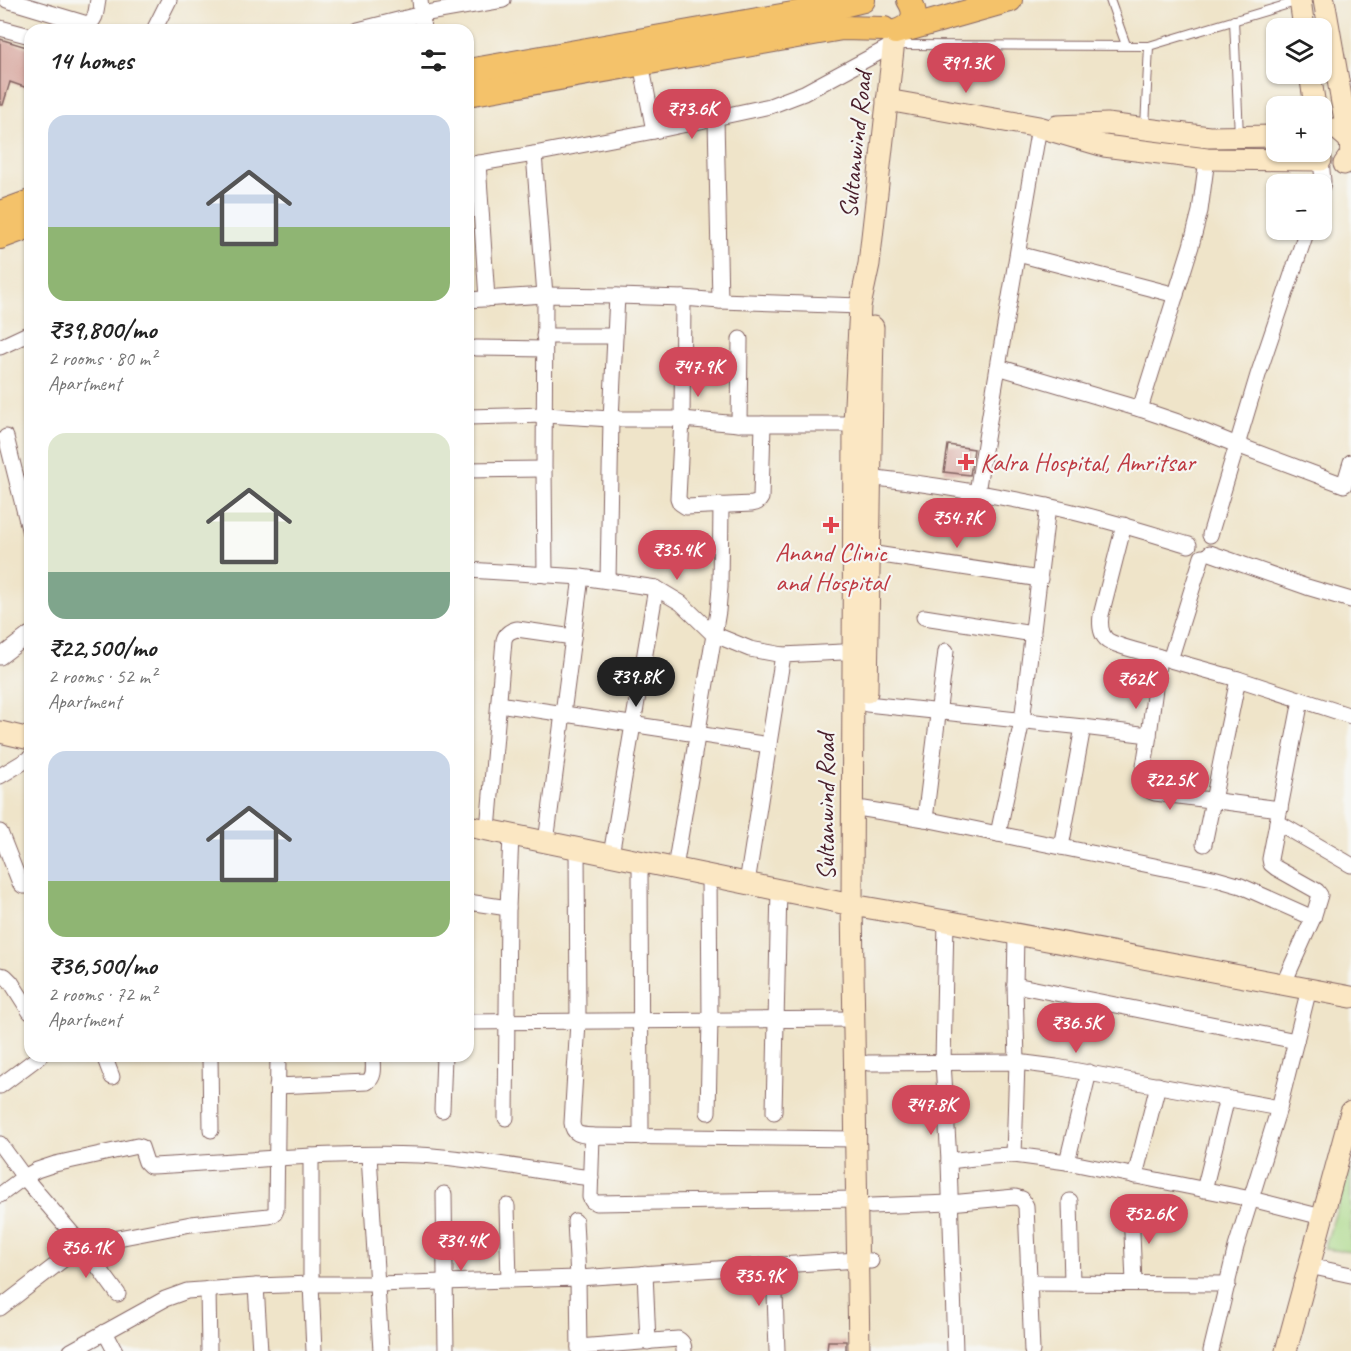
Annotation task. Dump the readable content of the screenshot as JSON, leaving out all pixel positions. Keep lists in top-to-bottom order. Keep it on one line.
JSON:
{"streets":{"main road":["Sultanwind Road"]},"places":{"health":["Kalra Hospital, Amritsar","Anand Clinic and Hospital"]},"page":{"map_buttons":["+","−"],"heading":"14 homes","price":["₹91.3K","₹73.6K","₹47.9K","₹54.7K","₹35.4K","₹39.8K","₹62K","₹22.5K","₹36.5K","₹47.8K","₹52.6K","₹34.4K","₹56.1K","₹35.9K"],"list":[{"name":"₹39,800/mo","note":"2 rooms · 80 m² · Apartment"},{"name":"₹22,500/mo","note":"2 rooms · 52 m² · Apartment"},{"name":"₹36,500/mo","note":"2 rooms · 72 m² · Apartment"}]}}
